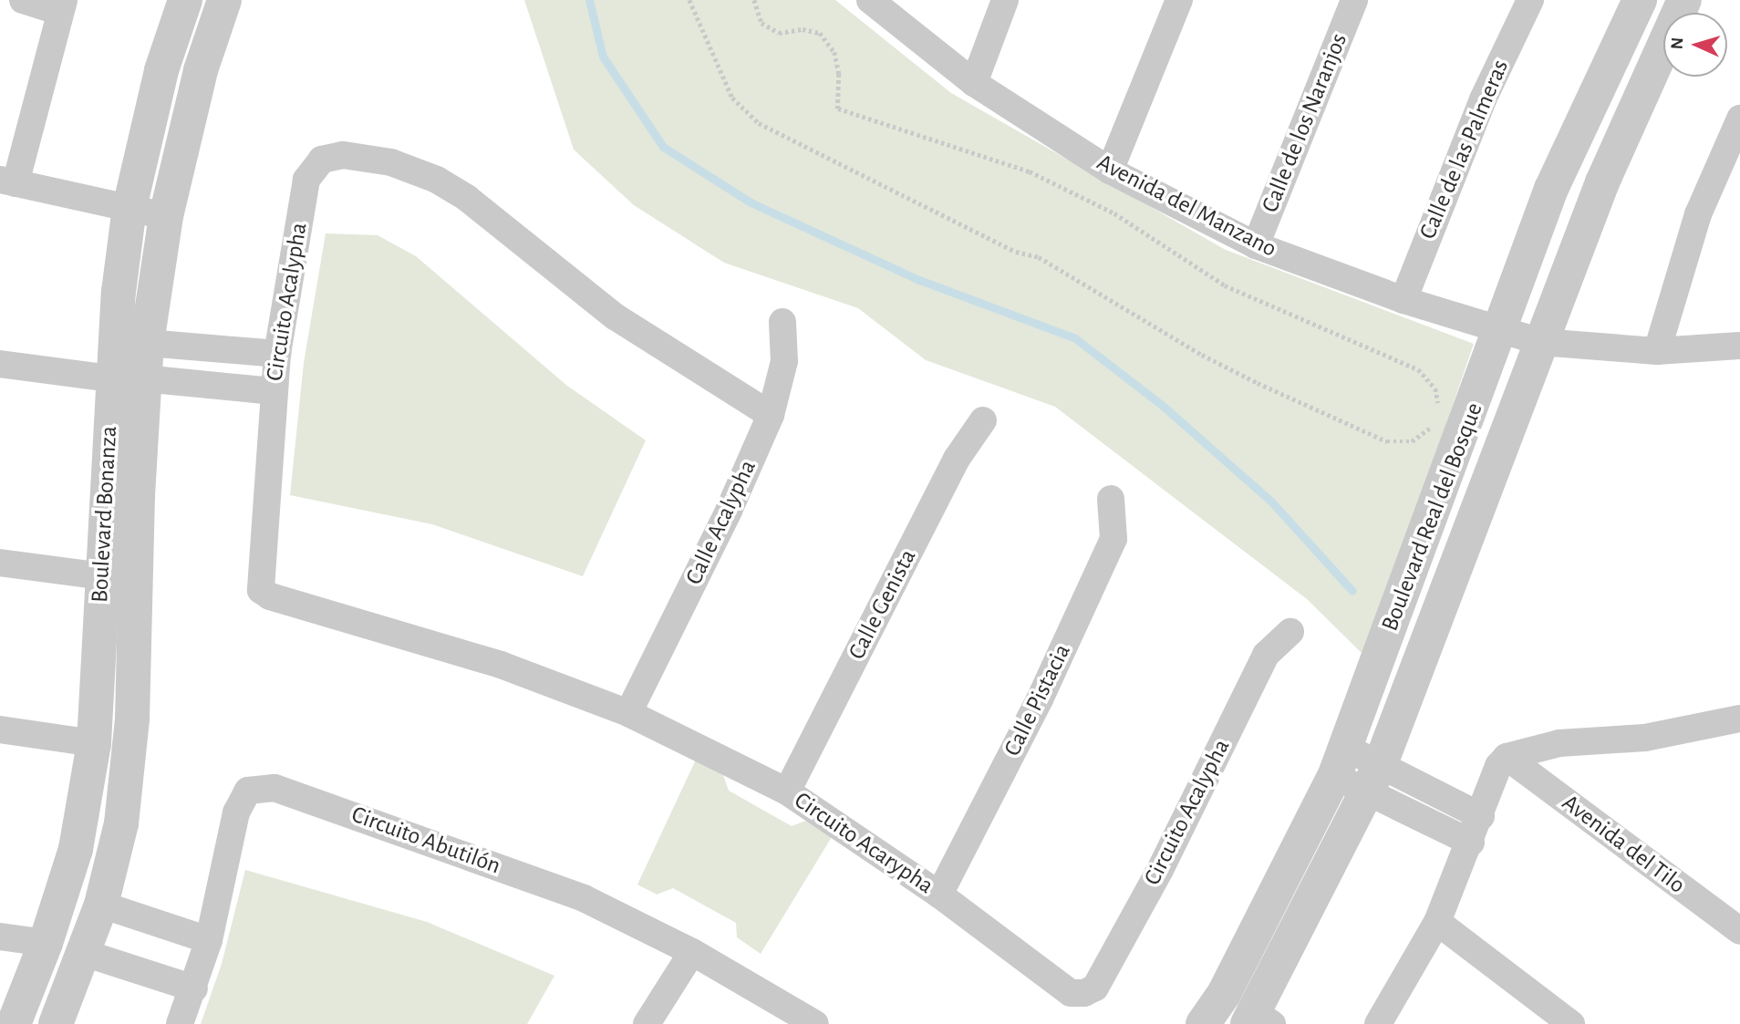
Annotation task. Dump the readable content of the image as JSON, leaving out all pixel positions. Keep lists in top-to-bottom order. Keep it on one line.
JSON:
{"streets":{"street":["Calle de los Naranjos","Calle de las Palmeras","Avenida del Manzano","Circuito Acalypha","Boulevard Bonanza","Boulevard Real del Bosque","Calle Acalypha","Calle Genista","Calle Pistacia","Circuito Abutilón","Circuito Acarypha","Avenida del Tilo"]},"crossings":[["Calle de los Naranjos","Avenida del Manzano"],["Calle de las Palmeras","Avenida del Manzano"],["Avenida del Manzano","Boulevard Real del Bosque"],["Circuito Acalypha","Calle Acalypha"],["Circuito Acalypha","Circuito Acarypha"],["Calle Acalypha","Circuito Acarypha"],["Calle Genista","Circuito Acarypha"],["Calle Pistacia","Circuito Acarypha"]],"north":"left"}
